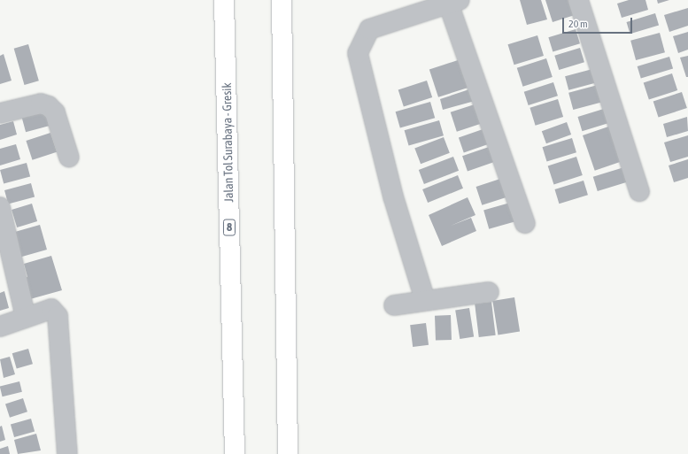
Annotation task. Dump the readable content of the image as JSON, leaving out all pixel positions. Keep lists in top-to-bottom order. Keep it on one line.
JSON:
{"streets":{"highway":["Jalan Tol Surabaya - Gresik","8"]},"scale_bar":"20 m"}
